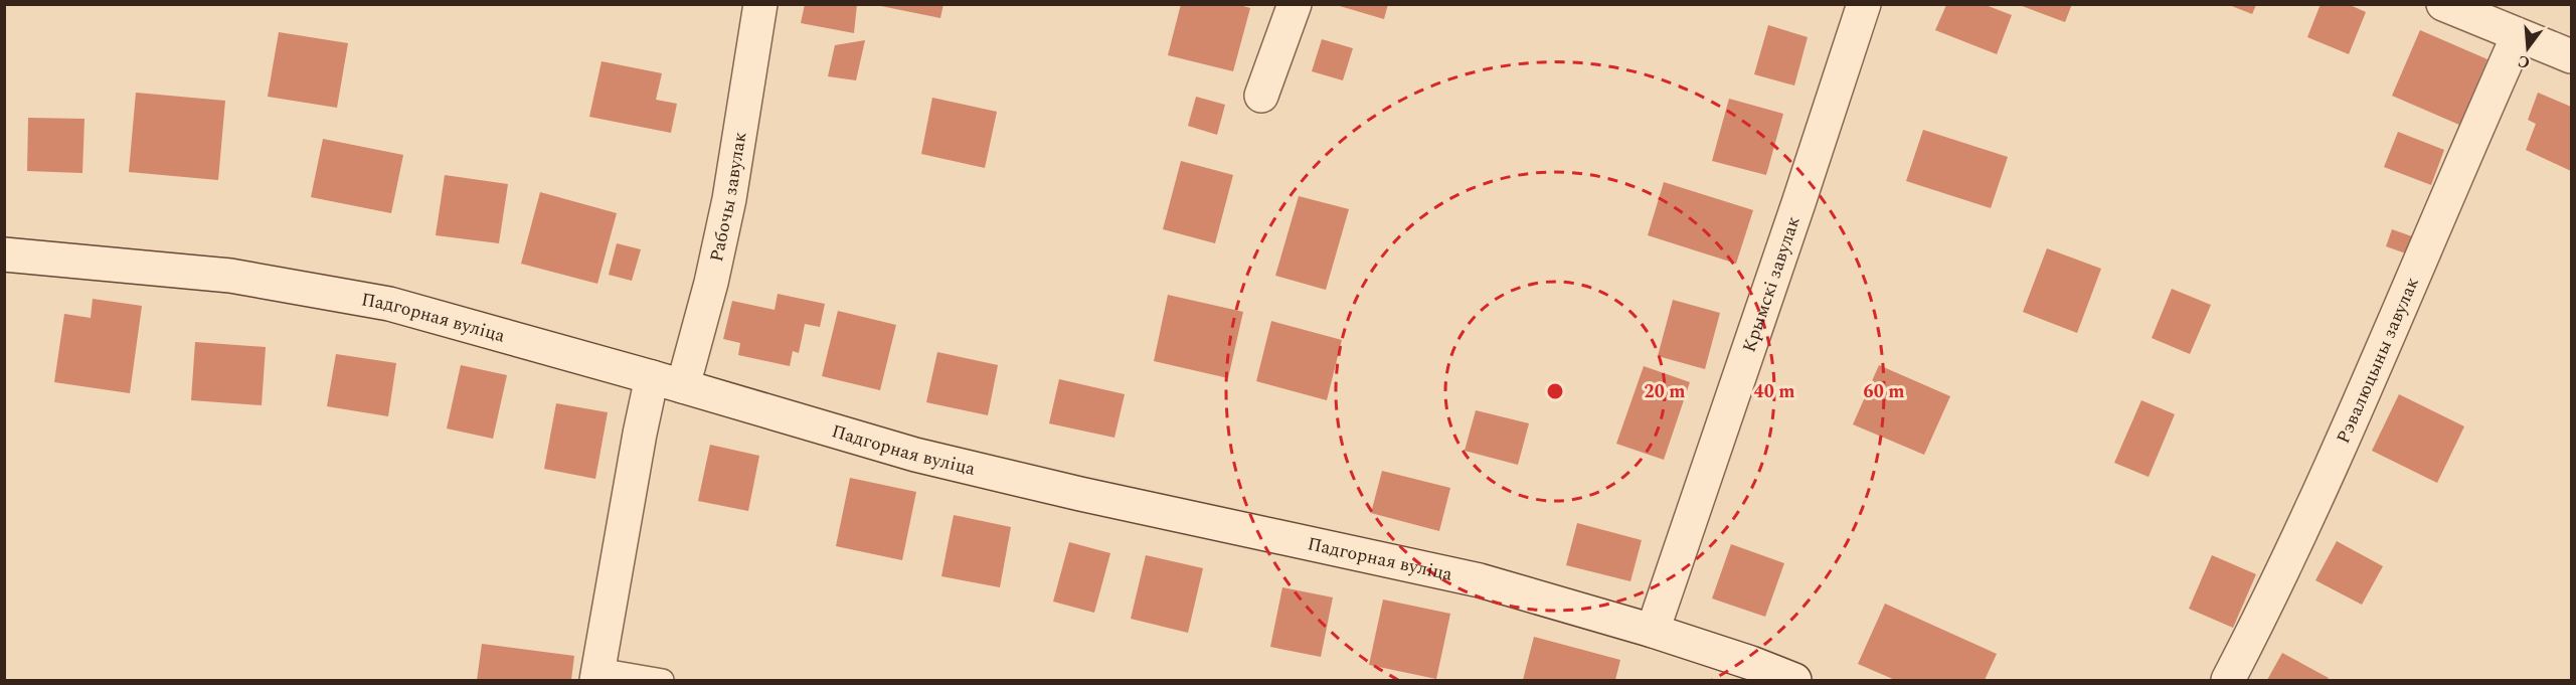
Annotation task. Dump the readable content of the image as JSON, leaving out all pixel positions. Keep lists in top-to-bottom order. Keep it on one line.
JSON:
{"streets":{"street":["Рабочы завулак","Крымскі завулак","Падгорная вуліца","Рэвалюцыны завулак"]},"crossings":[["Рабочы завулак","Падгорная вуліца"],["Крымскі завулак","Падгорная вуліца"]],"north":"bottom","rings":["20 m","40 m","60 m"]}
